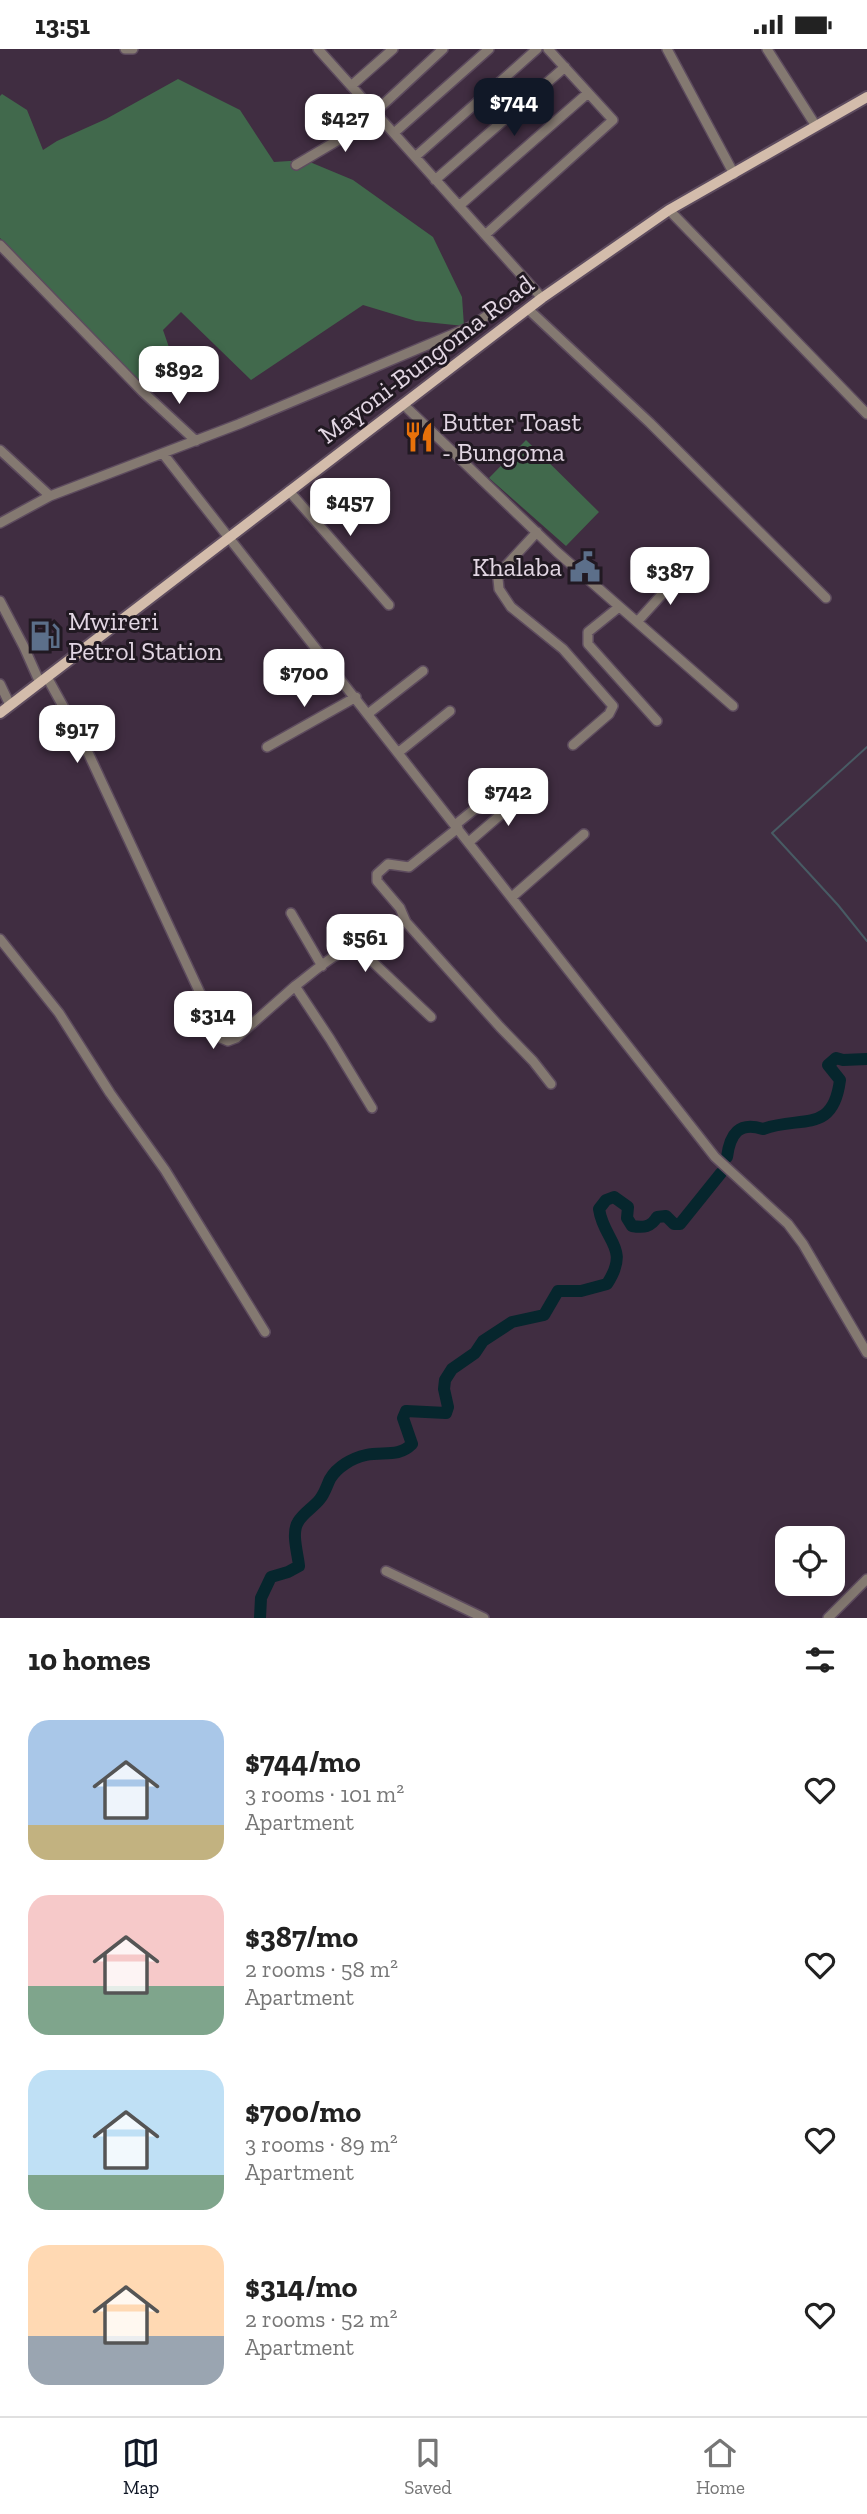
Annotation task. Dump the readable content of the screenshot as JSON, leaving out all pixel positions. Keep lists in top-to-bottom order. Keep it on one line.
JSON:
{"streets":{"main road":["Mayoni-Bungoma Road"]},"places":{"restaurant":["Butter Toast - Bungoma"],"public building":["Khalaba"],"fuel station":["Mwireri Petrol Station"]},"page":{"status":"13:51","price":["$744","$427","$892","$457","$387","$700","$917","$742","$561","$314"],"heading":"10 homes","list":[{"name":"$744/mo","note":"3 rooms · 101 m² · Apartment"},{"name":"$387/mo","note":"2 rooms · 58 m² · Apartment"},{"name":"$700/mo","note":"3 rooms · 89 m² · Apartment"},{"name":"$314/mo","note":"2 rooms · 52 m² · Apartment"}],"tabs":["Map","Saved","Home"]}}
